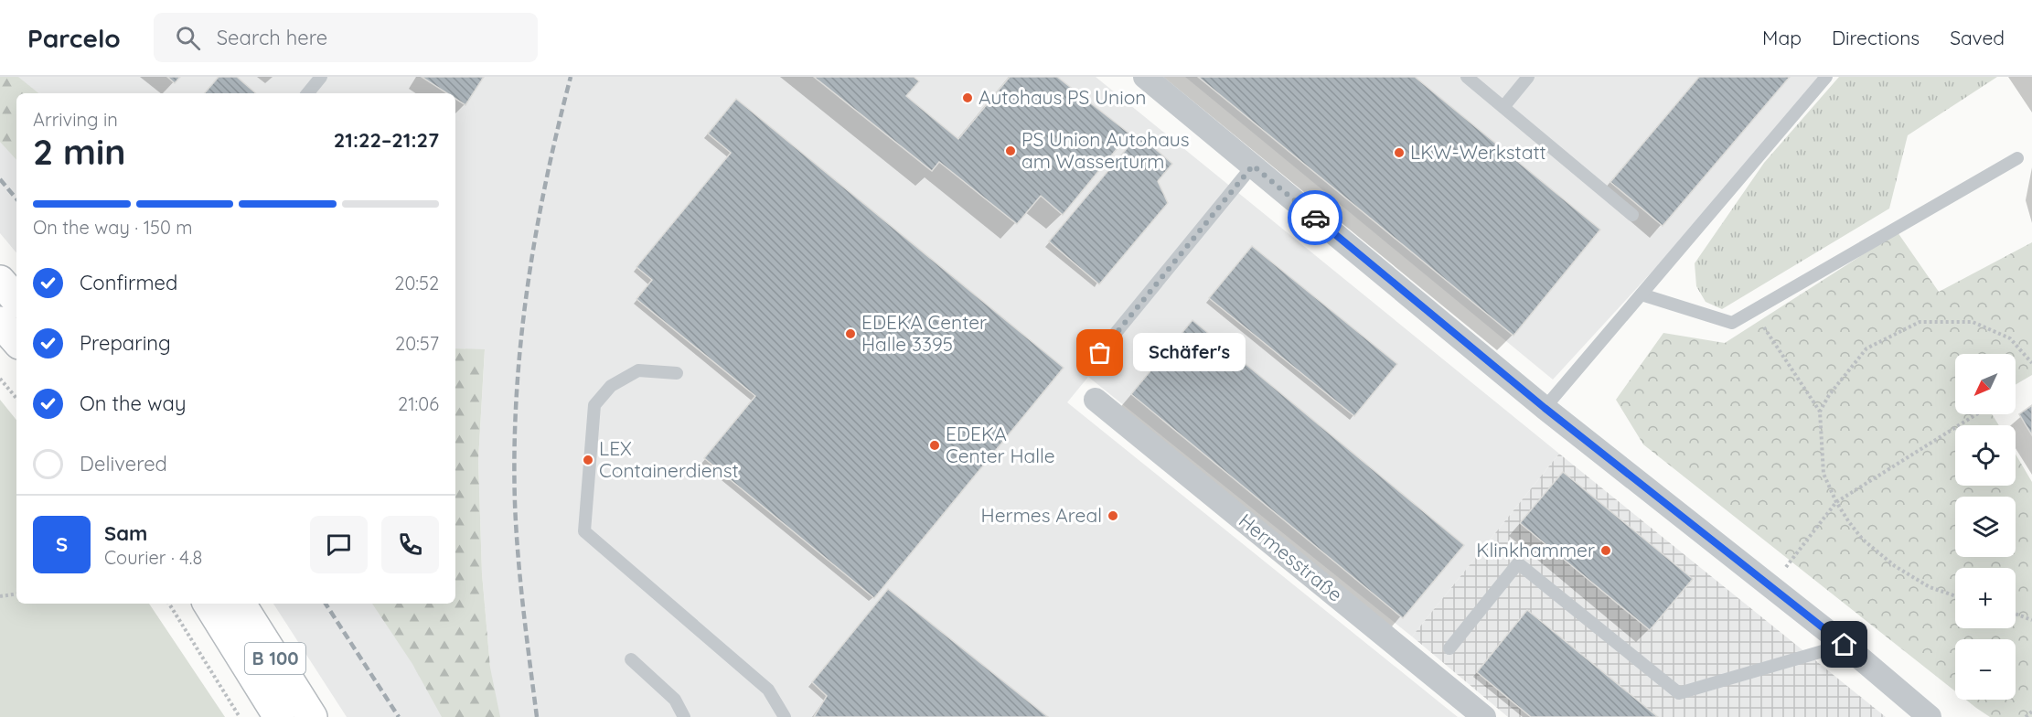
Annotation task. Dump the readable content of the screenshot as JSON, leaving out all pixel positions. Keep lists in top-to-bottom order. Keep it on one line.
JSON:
{"streets":{"main road":["B 100"],"street":["Hermesstraße"]},"places":["Autohaus PS Union","PS Union Autohaus am Wasserturm","LKW-Werkstatt","EDEKA Center Halle 3395","Schäfer's","EDEKA Center Halle","LEX Containerdienst","Hermes Areal","Klinkhammer"],"north":"bottom left","page":{"header":"Parcelo","search":"Search here","nav":["Map","Directions","Saved"],"heading":["2 min","Arriving in","21:22–21:27"],"panel":["Sam","Courier · 4.8"],"bar":"On the way · 150 m","list":[["Confirmed","20:52"],["Preparing","20:57"],["On the way","21:06"],"Delivered"],"bubble":"Schäfer's","map_buttons":["+","−"],"round":"S"}}
